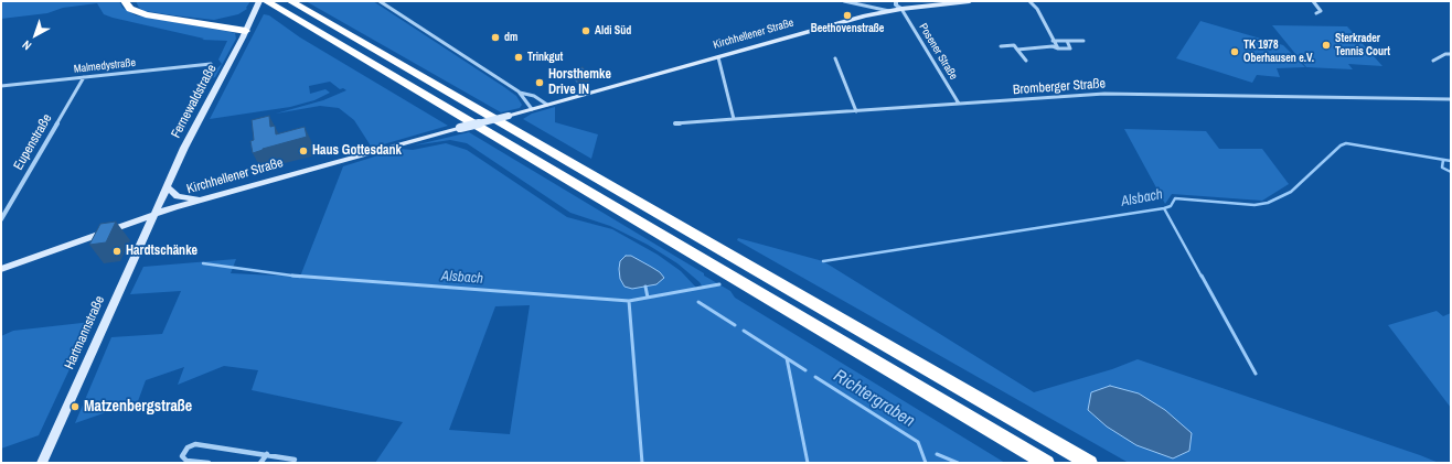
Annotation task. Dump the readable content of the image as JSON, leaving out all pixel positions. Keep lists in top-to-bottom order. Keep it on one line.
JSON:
{"streets":{"main road":["Kirchhellener Straße","Fernewaldstraße","Hartmannstraße"],"street":["Posener Straße","Malmedystraße","Bromberger Straße","Eupenstraße"]},"crossings":[["Kirchhellener Straße","Posener Straße"],["Kirchhellener Straße","Fernewaldstraße"],["Kirchhellener Straße","Hartmannstraße"],["Posener Straße","Bromberger Straße"],["Malmedystraße","Eupenstraße"],["Fernewaldstraße","Hartmannstraße"]],"water":["Alsbach","Richtergraben"],"places":["Beethovenstraße","Aldi Süd","dm","Sterkrader Tennis Court","TK 1978 Oberhausen e.V.","Trinkgut","Horsthemke Drive IN","Haus Gottesdank","Hardtschänke","Matzenbergstraße"],"north":"bottom left"}
